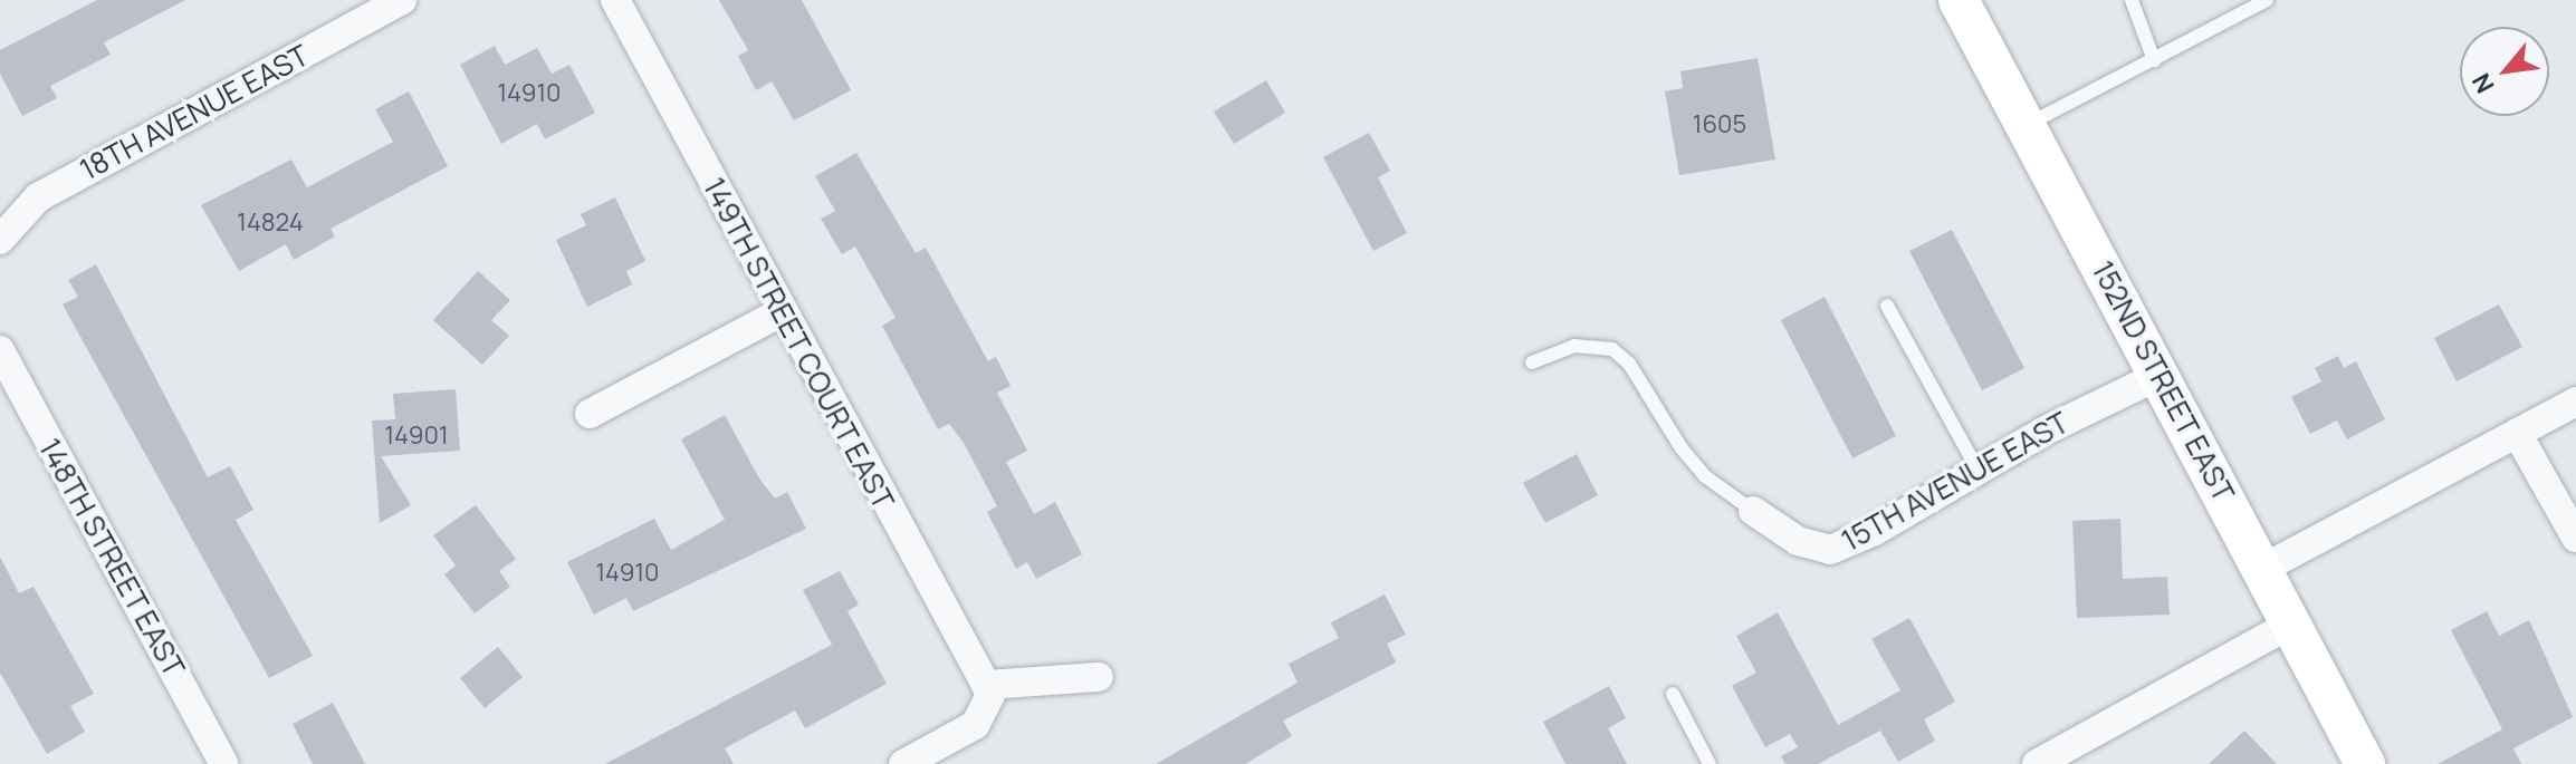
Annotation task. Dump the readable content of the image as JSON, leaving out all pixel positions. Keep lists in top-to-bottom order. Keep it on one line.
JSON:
{"streets":{"main road":["152ND STREET EAST"],"street":["18TH AVENUE EAST","149TH STREET COURT EAST","15TH AVENUE EAST","148TH STREET EAST"]},"crossings":[["152ND STREET EAST","15TH AVENUE EAST"]],"house_numbers":["14910","1605","14824","14901","14910"],"north":"bottom left"}
